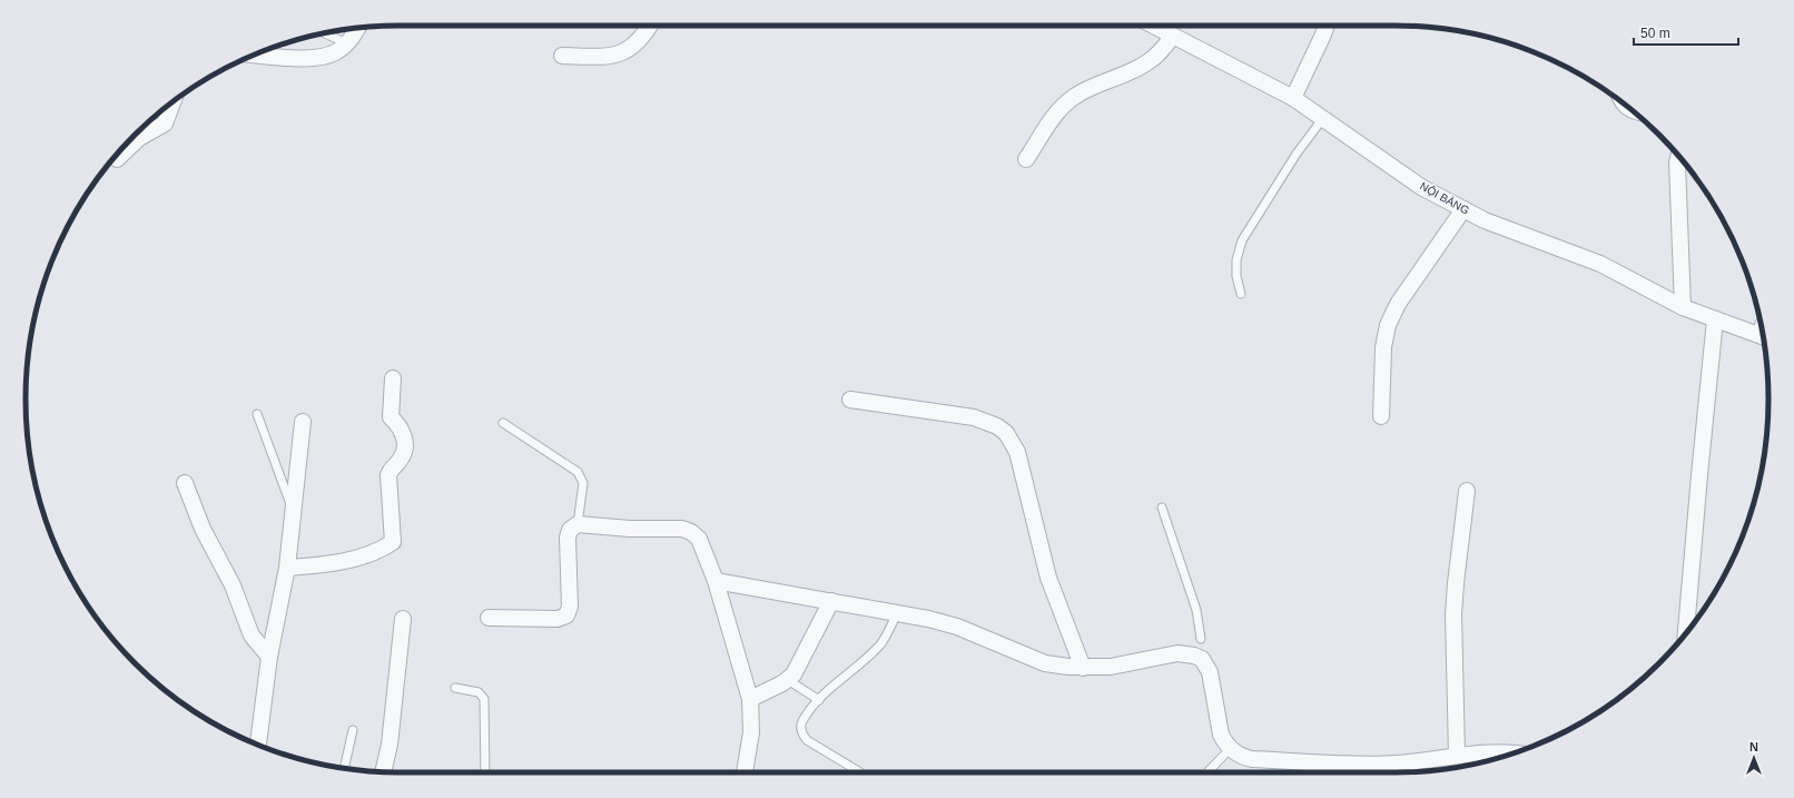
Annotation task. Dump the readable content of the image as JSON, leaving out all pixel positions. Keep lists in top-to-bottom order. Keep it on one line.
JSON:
{"streets":{"street":["NỘI BÀNG"]},"scale_bar":"50 m","north":"top"}
